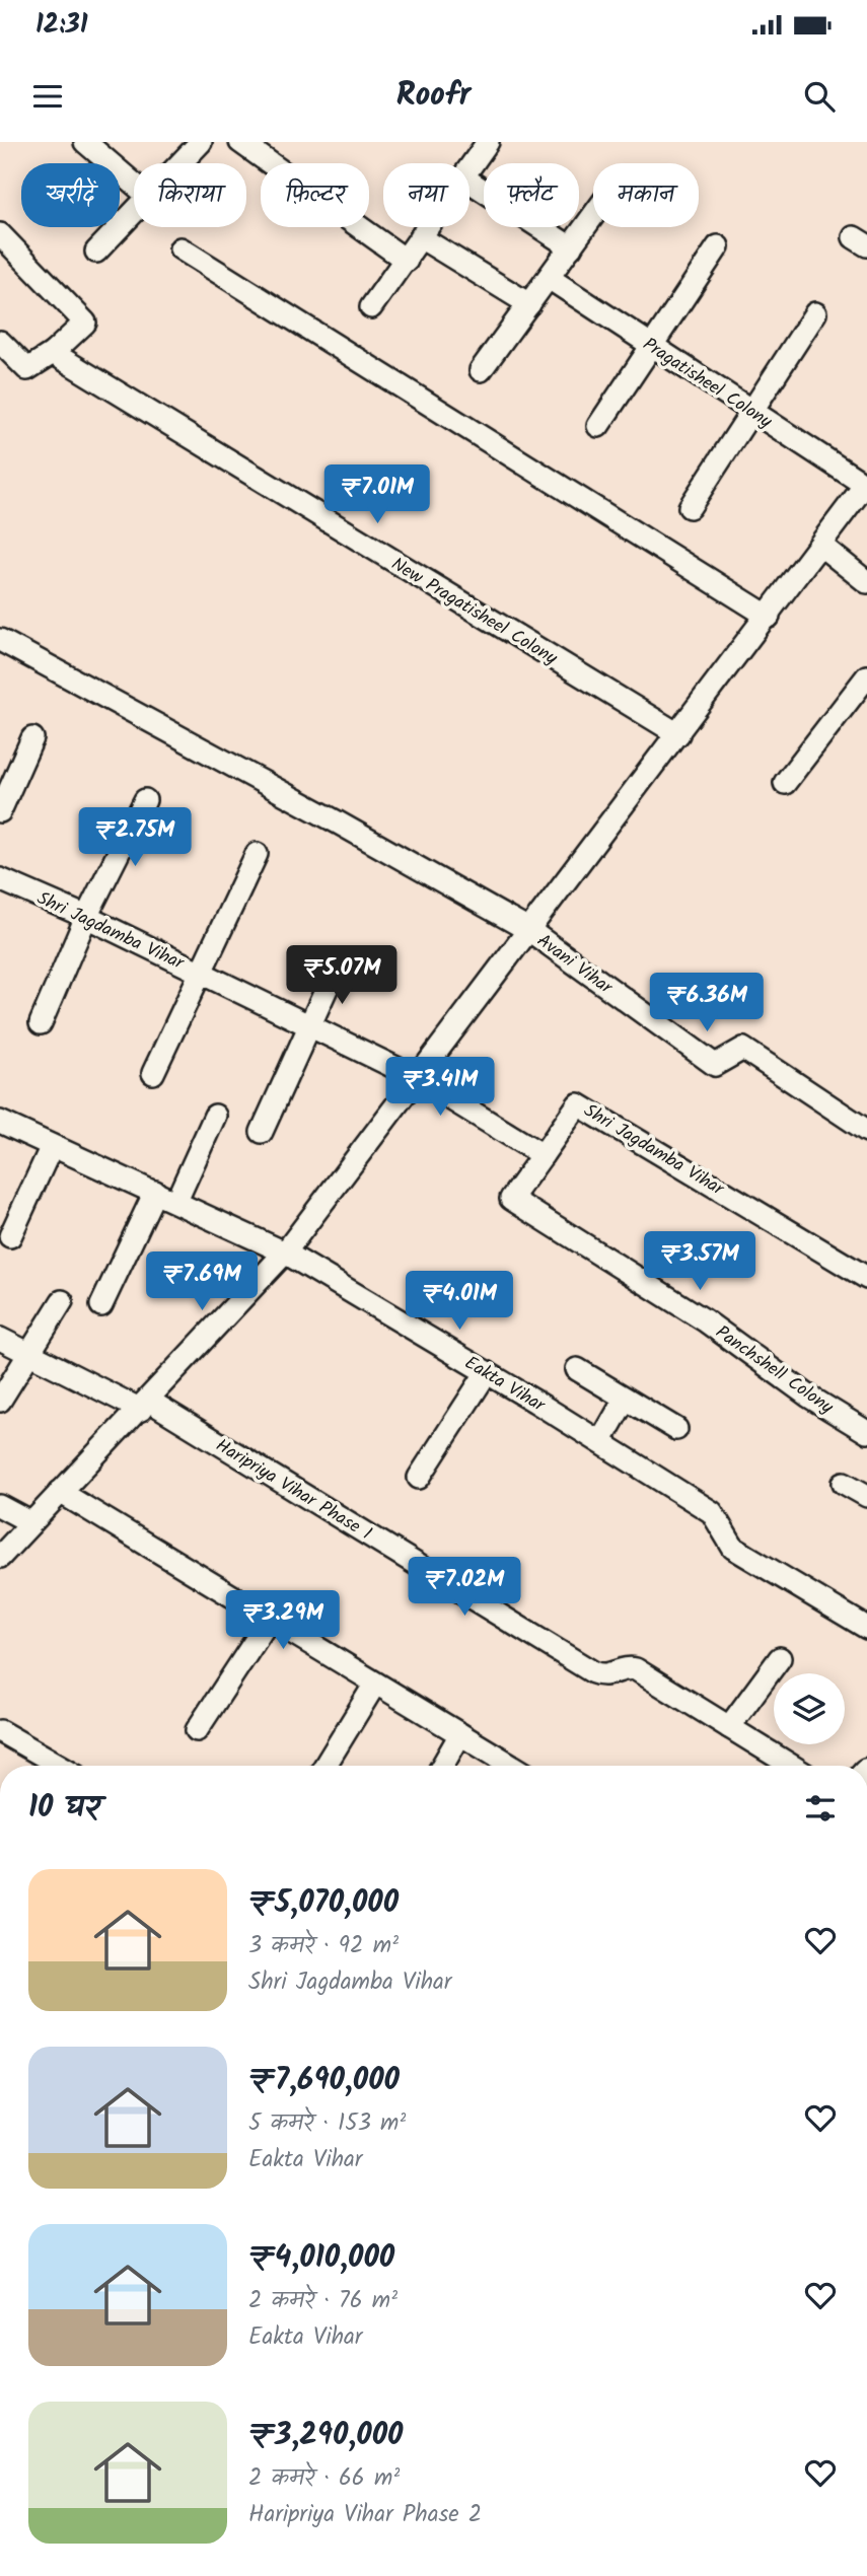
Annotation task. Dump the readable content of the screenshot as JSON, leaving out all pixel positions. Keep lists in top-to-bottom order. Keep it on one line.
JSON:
{"streets":{"street":["Pragatisheel Colony","New Pragatisheel Colony","Shri Jagdamba Vihar","Avani Vihar","Panchshell Colony","Eakta Vihar","Haripriya Vihar Phase 1"]},"crossings":[["Shri Jagdamba Vihar","Panchshell Colony"]],"page":{"status":"12:31","header":"Roofr","chip":["खरीदें","किराया","फ़िल्टर","नया","फ़्लैट","मकान"],"price":["₹7.01M","₹2.75M","₹5.07M","₹6.36M","₹3.41M","₹3.57M","₹7.69M","₹4.01M","₹7.02M","₹3.29M"],"heading":"10 घर","list":[{"name":"₹5,070,000","note":"3 कमरे · 92 m² · Shri Jagdamba Vihar"},{"name":"₹7,690,000","note":"5 कमरे · 153 m² · Eakta Vihar"},{"name":"₹4,010,000","note":"2 कमरे · 76 m² · Eakta Vihar"},{"name":"₹3,290,000","note":"2 कमरे · 66 m² · Haripriya Vihar Phase 2"}]}}
